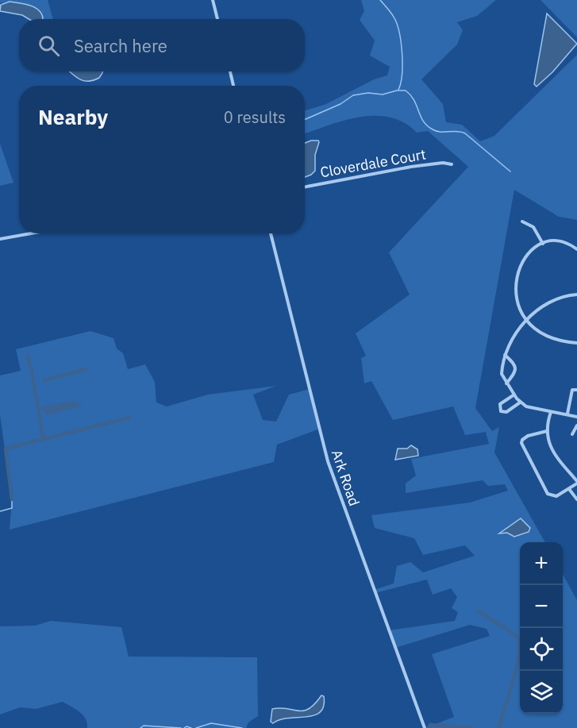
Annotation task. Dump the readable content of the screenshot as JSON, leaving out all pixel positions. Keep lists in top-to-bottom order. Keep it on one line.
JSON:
{"streets":{"street":["Cloverdale Court","Ark Road"]},"page":{"search":"Search here","heading":["Nearby","0 results"],"map_buttons":["+","−"]}}
